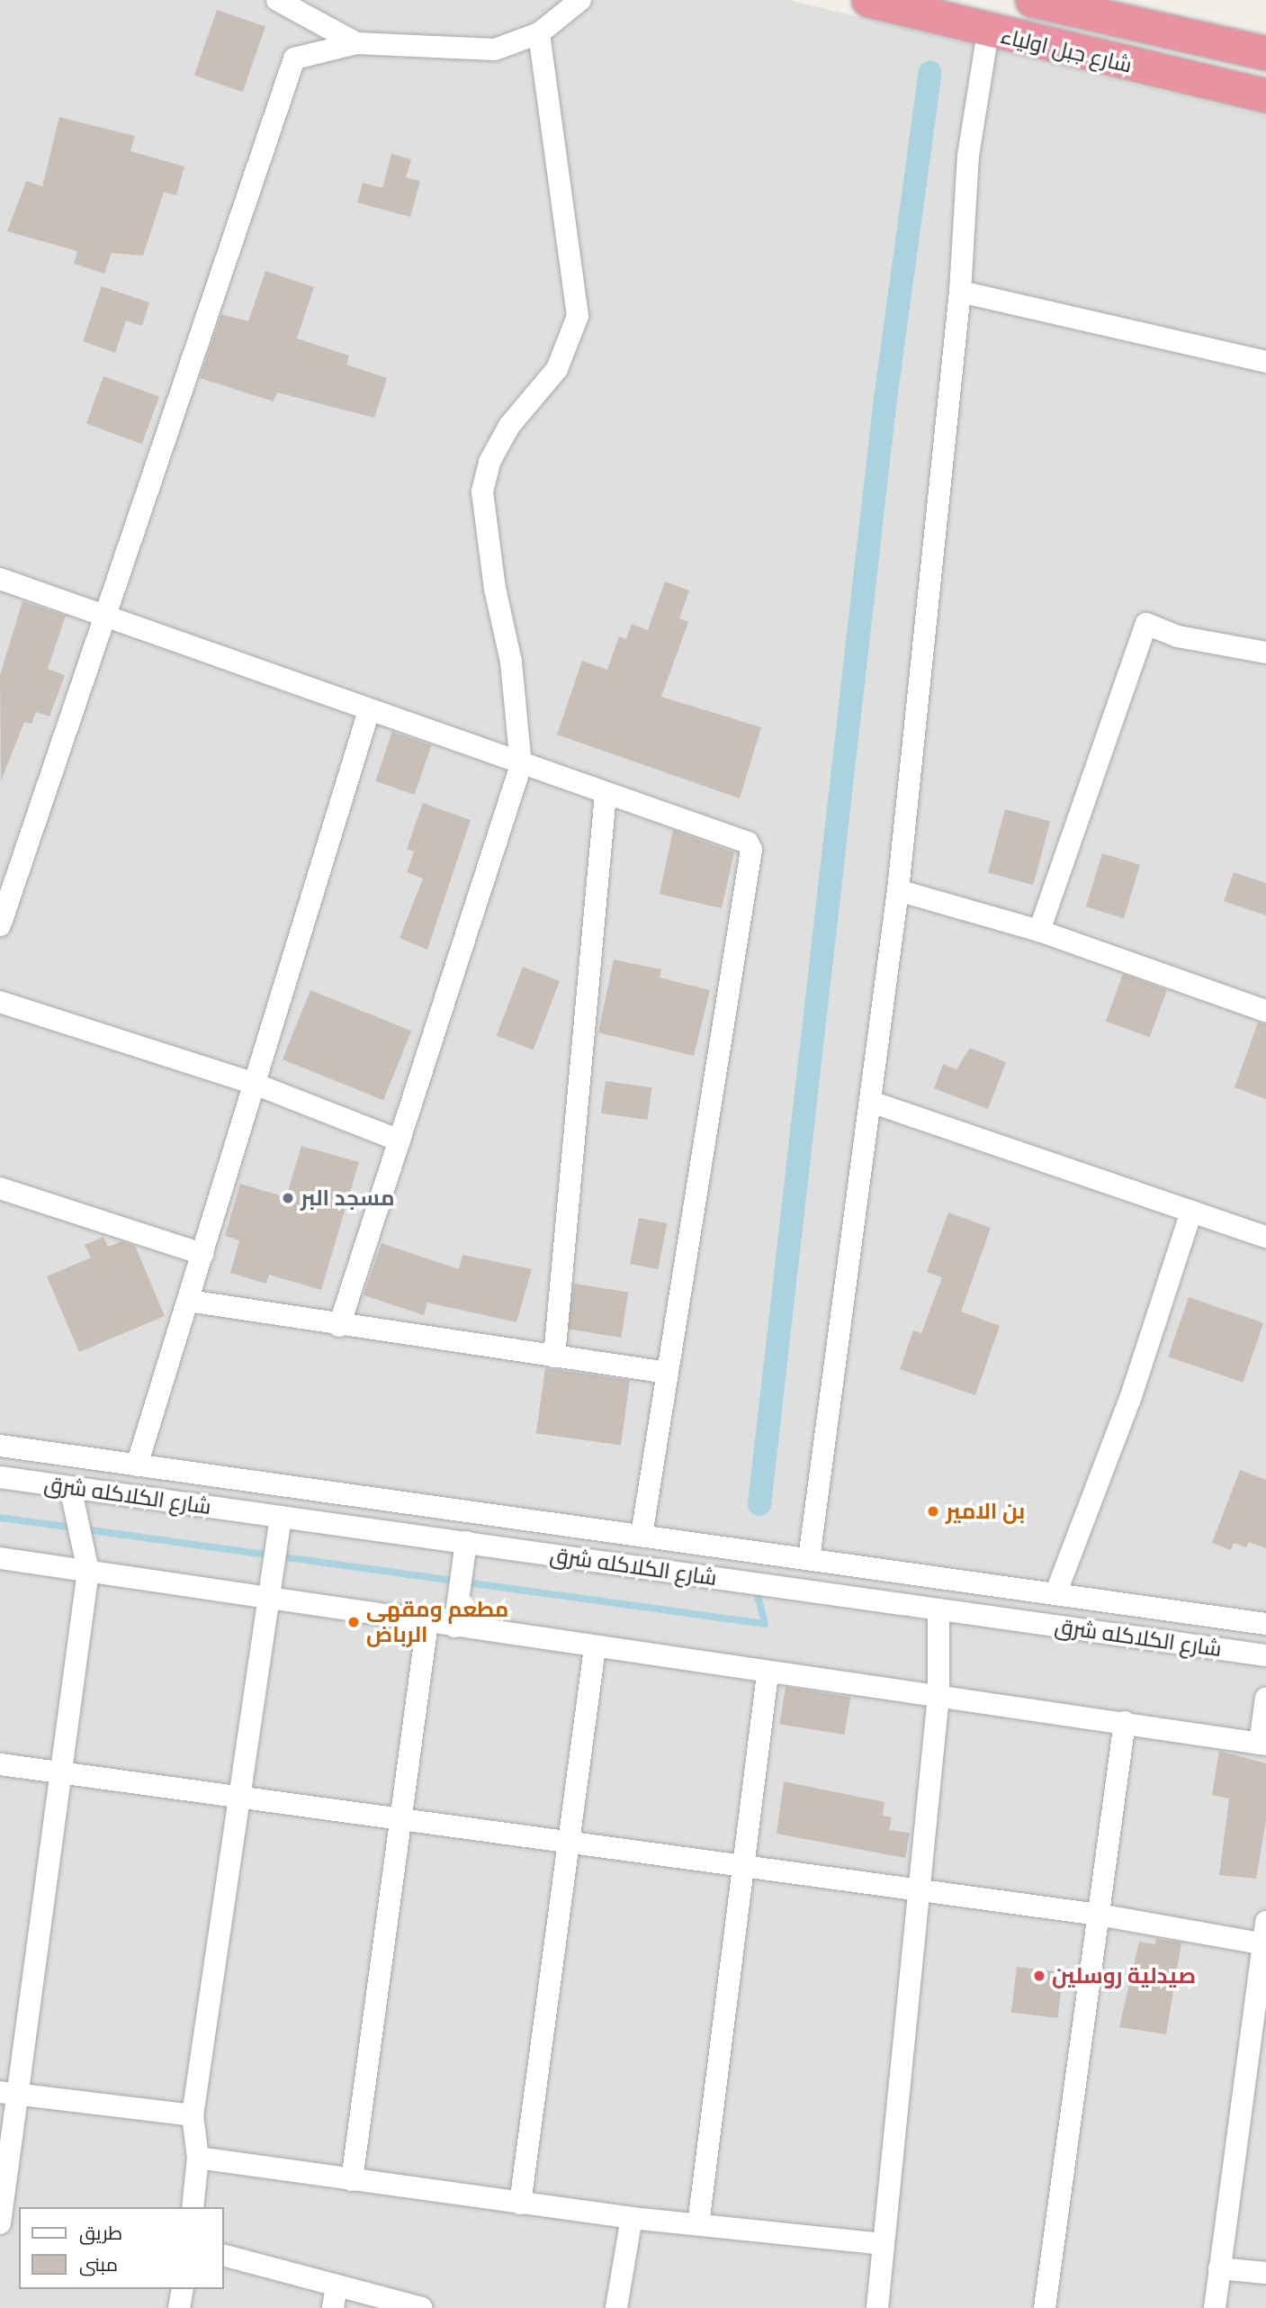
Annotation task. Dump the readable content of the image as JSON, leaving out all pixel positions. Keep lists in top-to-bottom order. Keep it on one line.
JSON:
{"streets":{"highway":["شارع جبل اولياء"],"street":["شارع الكلاكله شرق"]},"places":["مسجد البر","بن الامير","مطعم ومقهى الرباض","صيدلية روسلين"],"legend":["طريق","مبنى"]}
